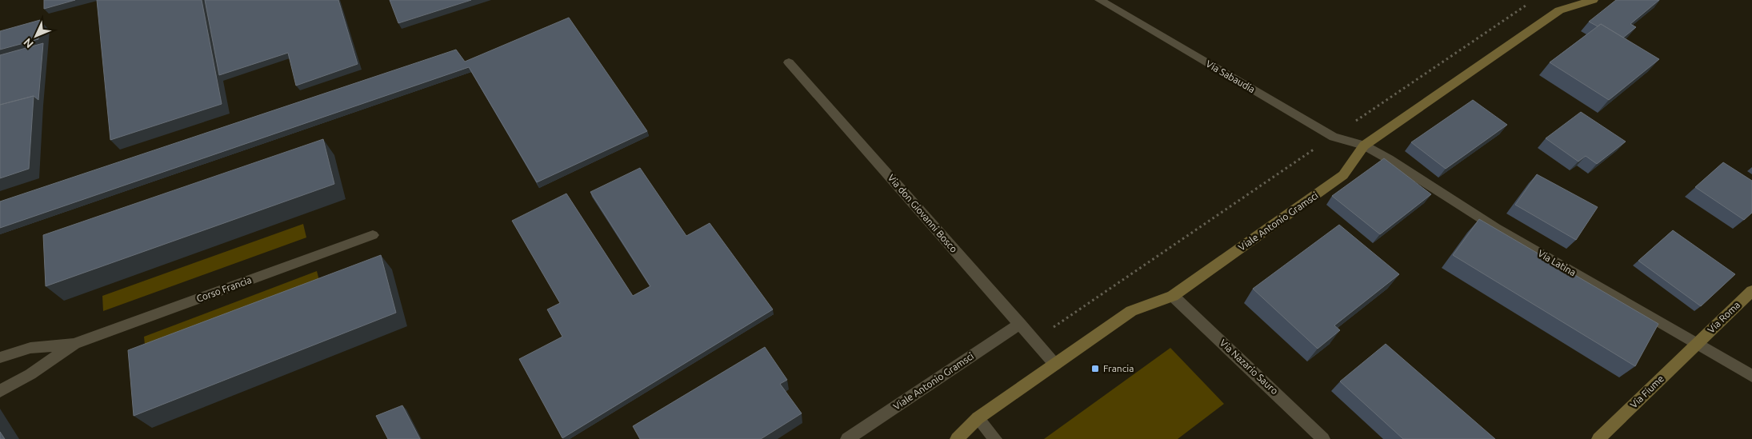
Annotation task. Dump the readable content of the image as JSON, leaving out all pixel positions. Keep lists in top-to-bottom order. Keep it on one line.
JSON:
{"streets":{"street":["Via Sabaudia","Via don Giovanni Bosco","Viale Antonio Gramsci","Via Latina","Corso Francia","Via Roma","Via Nazario Sauro","Via Fiume"]},"crossings":[["Via Sabaudia","Viale Antonio Gramsci"],["Via Sabaudia","Via Latina"],["Via don Giovanni Bosco","Viale Antonio Gramsci"],["Viale Antonio Gramsci","Via Latina"],["Viale Antonio Gramsci","Via Nazario Sauro"],["Via Latina","Via Roma"],["Via Latina","Via Fiume"],["Via Roma","Via Fiume"]],"places":{"transit":["Francia"]},"north":"bottom left"}
